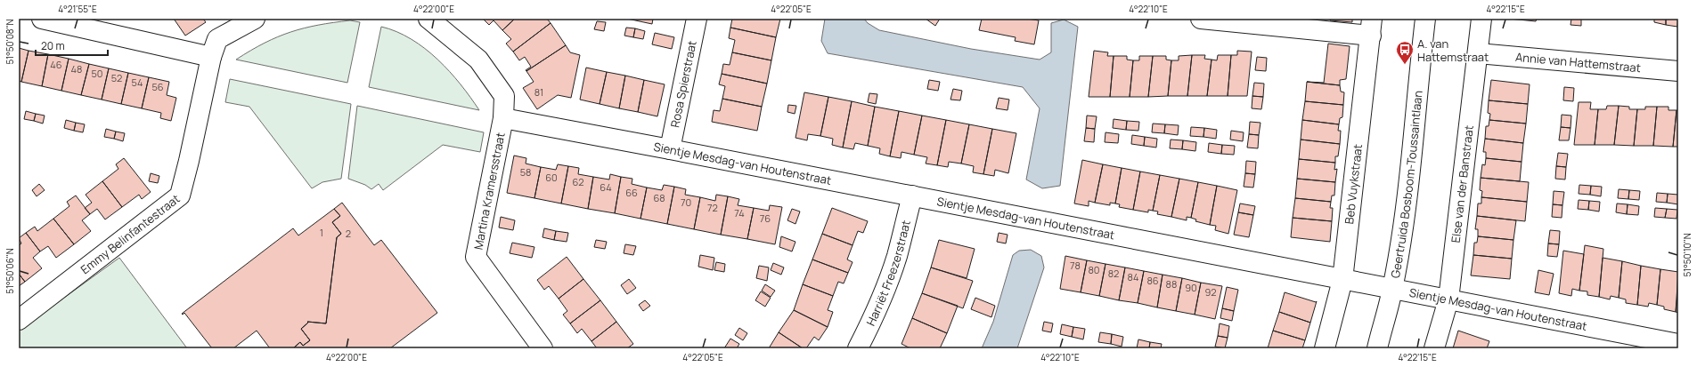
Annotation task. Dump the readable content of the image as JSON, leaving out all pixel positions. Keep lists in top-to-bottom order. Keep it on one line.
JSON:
{"streets":{"street":["Annie van Hattemstraat","Rosa Spierstraat","Sientje Mesdag-van Houtenstraat","Geertruida Bosboom-Toussaintlaan","Else van der Banstraat","Beb Vuykstraat","Martina Kramersstraat","Emmy Belinfantestraat","Harriët Freezerstraat"]},"crossings":[["Annie van Hattemstraat","Else van der Banstraat"],["Rosa Spierstraat","Sientje Mesdag-van Houtenstraat"],["Sientje Mesdag-van Houtenstraat","Geertruida Bosboom-Toussaintlaan"],["Sientje Mesdag-van Houtenstraat","Else van der Banstraat"],["Sientje Mesdag-van Houtenstraat","Beb Vuykstraat"],["Sientje Mesdag-van Houtenstraat","Martina Kramersstraat"],["Sientje Mesdag-van Houtenstraat","Harriët Freezerstraat"]],"places":{"bus stop":["A. van Hattemstraat"]},"house_numbers":["46","48","50","52","54","56","81","58","60","62","64","66","68","70","72","74","76","1","2","78","80","82","84","86","88","90","92"],"scale_bar":"20 m","coordinates":["4°21'55\"E","4°22'00\"E","4°22'05\"E","4°22'10\"E","4°22'15\"E","51°50'08\"N","51°50'10\"N","51°50'06\"N"]}
